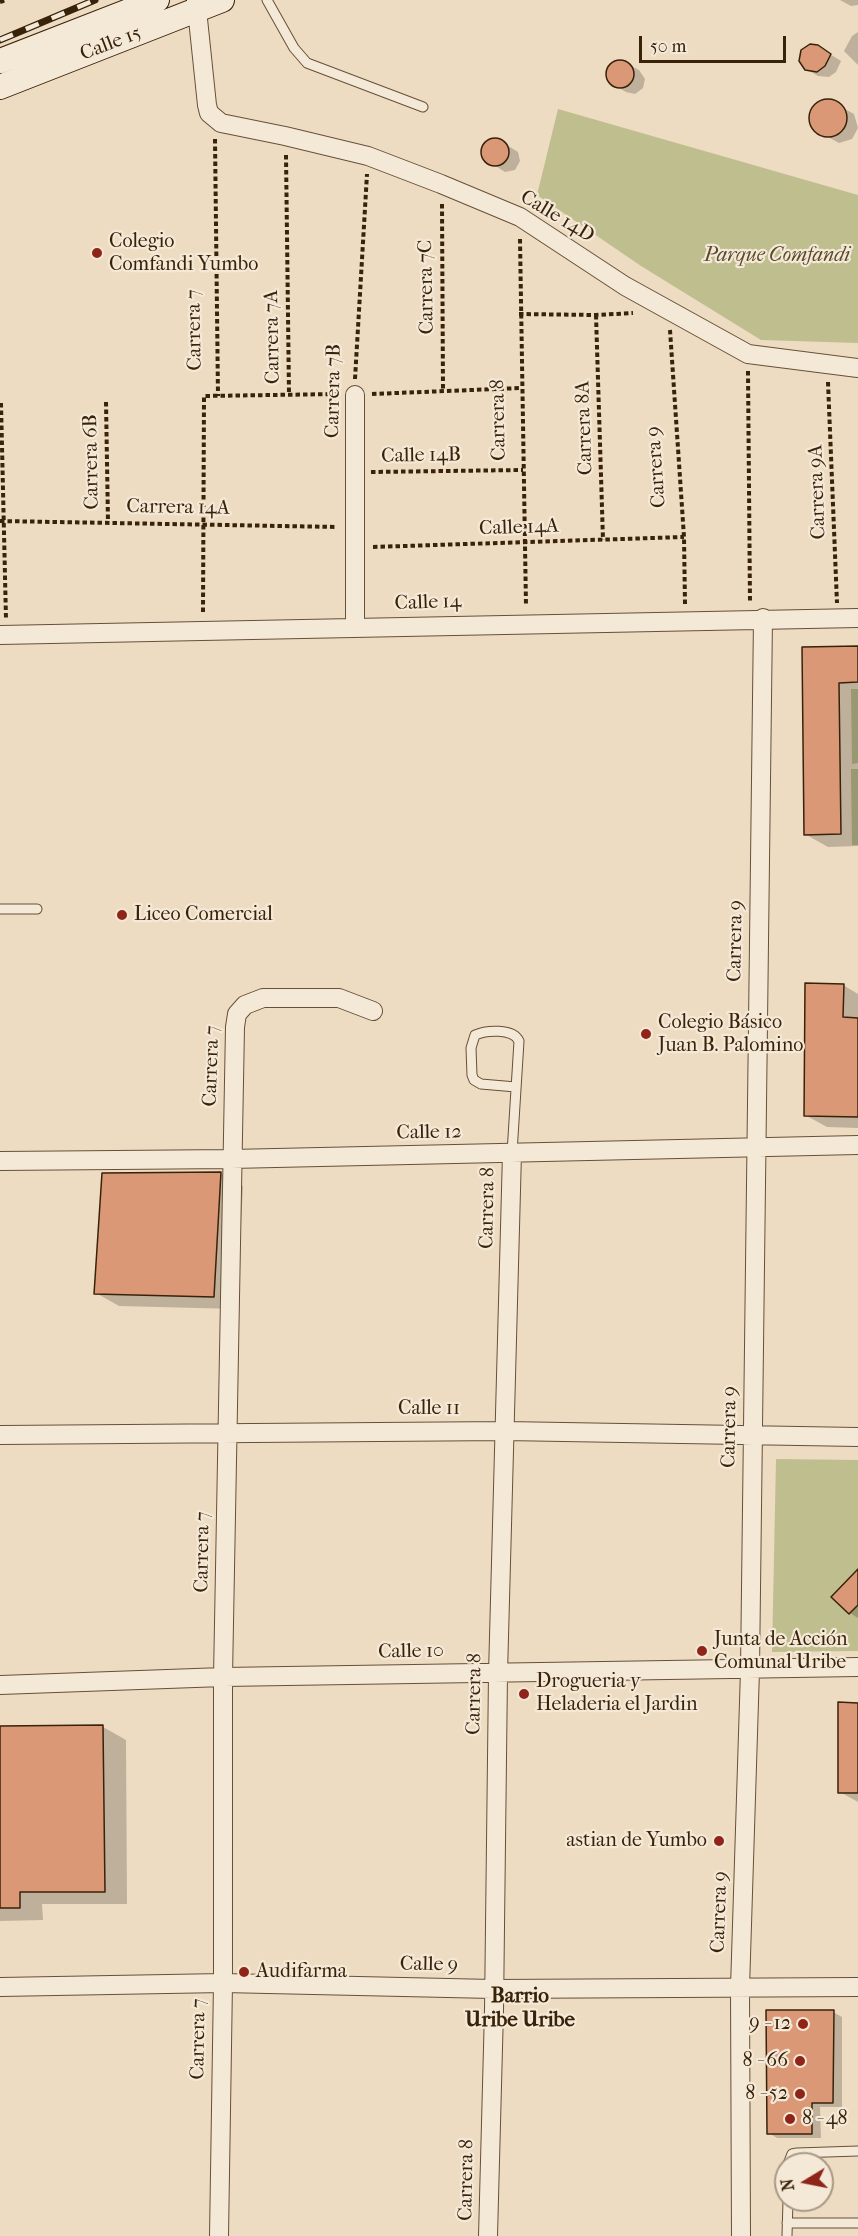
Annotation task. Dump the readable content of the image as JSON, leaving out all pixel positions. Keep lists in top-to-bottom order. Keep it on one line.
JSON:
{"streets":{"main road":["Calle 15"],"street":["Calle 14D","Carrera 7","Carrera 7B","Carrera 8","Carrera 9","Calle 14","Calle 12","Calle 11","Calle 10","Calle 9"],"path":["Carrera 7C","Carrera 7A","Carrera 8A","Calle 14B","Carrera 6B","Carrera 9A","Carrera 14A","Calle 14A"]},"crossings":[["Calle 14D","Carrera 7C"],["Calle 14D","Carrera 7"],["Calle 14D","Carrera 7A"],["Calle 14D","Carrera 7B"],["Calle 14D","Carrera 8"],["Calle 14D","Carrera 9"],["Calle 14D","Carrera 9A"],["Carrera 7","Carrera 14A"],["Carrera 7","Calle 14"],["Carrera 7","Calle 12"],["Carrera 7","Calle 11"],["Carrera 7","Calle 10"],["Carrera 7","Calle 9"],["Carrera 7B","Calle 14B"],["Carrera 7B","Carrera 14A"],["Carrera 7B","Calle 14A"],["Carrera 7B","Calle 14"],["Carrera 8","Calle 14B"],["Carrera 8","Calle 14A"],["Carrera 8","Calle 14"],["Carrera 8","Calle 12"],["Carrera 8","Calle 11"],["Carrera 8","Calle 10"],["Carrera 8","Calle 9"],["Carrera 8A","Calle 14A"],["Carrera 6B","Carrera 14A"],["Carrera 9","Calle 14A"],["Carrera 9","Calle 14"],["Carrera 9","Calle 12"],["Carrera 9","Calle 11"],["Carrera 9","Calle 10"],["Carrera 9","Calle 9"],["Carrera 9A","Calle 14"]],"districts":["Barrio Uribe Uribe"],"parks":["Parque Comfandi"],"places":["Colegio Comfandi Yumbo","Liceo Comercial","Colegio Básico Juan B. Palomino","Junta de Acción Comunal Uribe","Drogueria y Heladeria el Jardin","astian de Yumbo","Audifarma","9 - 12","8 - 66","8 - 52","8 - 48"],"scale_bar":"50 m","north":"left"}
